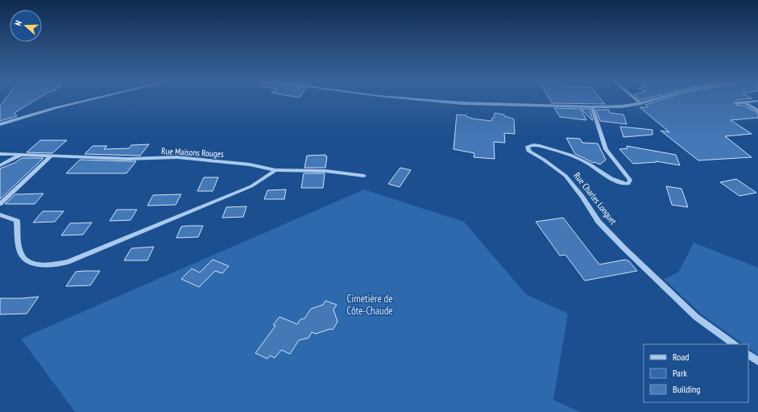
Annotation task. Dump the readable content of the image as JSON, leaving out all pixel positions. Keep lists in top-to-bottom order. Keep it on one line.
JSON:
{"streets":{"street":["Rue Maisons Rouges","Rue Charles Longuet"]},"parks":["Cimetière de Côte-Chaude"],"legend":["Road","Park","Building"],"north":"left"}
